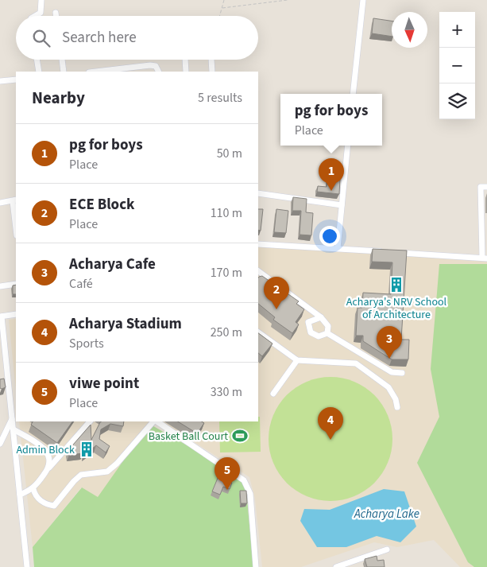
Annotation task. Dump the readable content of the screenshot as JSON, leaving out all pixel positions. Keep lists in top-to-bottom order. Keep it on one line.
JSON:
{"water":["Acharya Lake"],"places":{"building":["Acharya's NRV School of Architecture","Admin Block"],"sports":["Basket Ball Court"]},"north":"bottom","page":{"map_buttons":["+","−"],"search":"Search here","heading":["Nearby","5 results"],"popup":["pg for boys","Place"],"list":[{"mark":"1","name":"pg for boys","note":"Place","value":"50 m"},{"mark":"2","name":"ECE Block","note":"Place","value":"110 m"},{"mark":"3","name":"Acharya Cafe","note":"Café","value":"170 m"},{"mark":"4","name":"Acharya Stadium","note":"Sports","value":"250 m"},{"mark":"5","name":"viwe point","note":"Place","value":"330 m"}],"pins":["1","2","3","4","5"]}}
